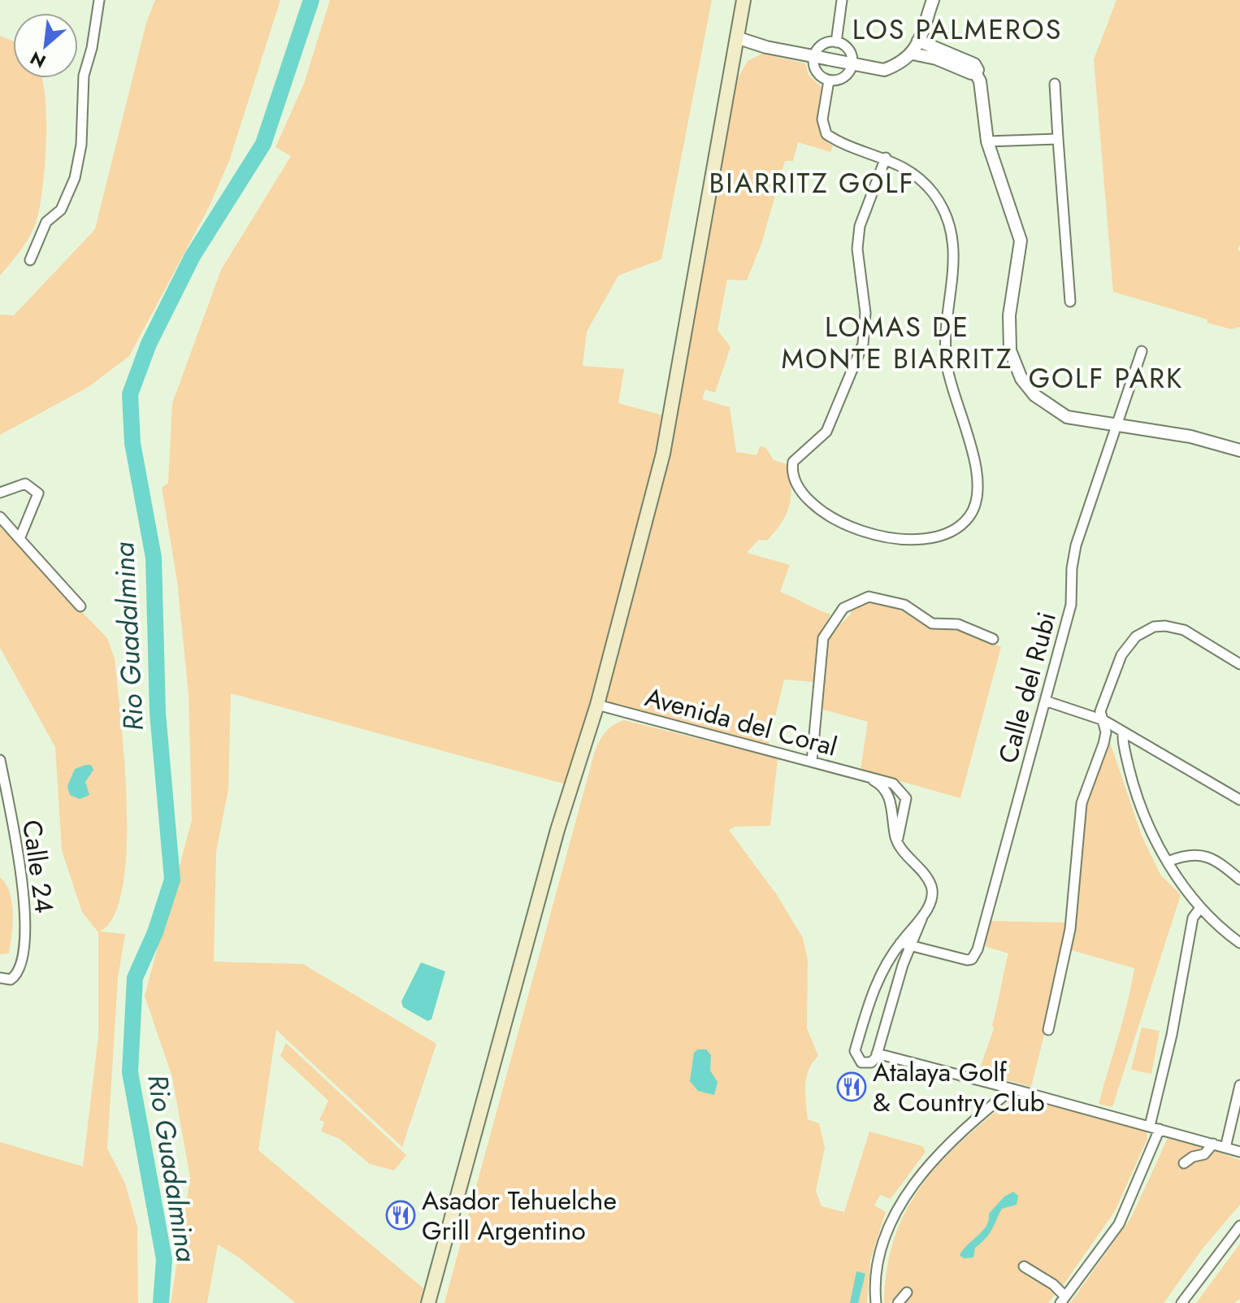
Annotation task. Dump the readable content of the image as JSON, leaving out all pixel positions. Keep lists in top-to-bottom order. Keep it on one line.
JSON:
{"streets":{"street":["Calle del Rubi","Avenida del Coral","Calle 24"]},"districts":["LOS PALMEROS","BIARRITZ GOLF","LOMAS DE MONTE BIARRITZ","GOLF PARK"],"water":["Rio Guadalmina"],"places":{"restaurant":["Atalaya Golf & Country Club","Asador Tehuelche Grill Argentino"]},"north":"bottom left"}
